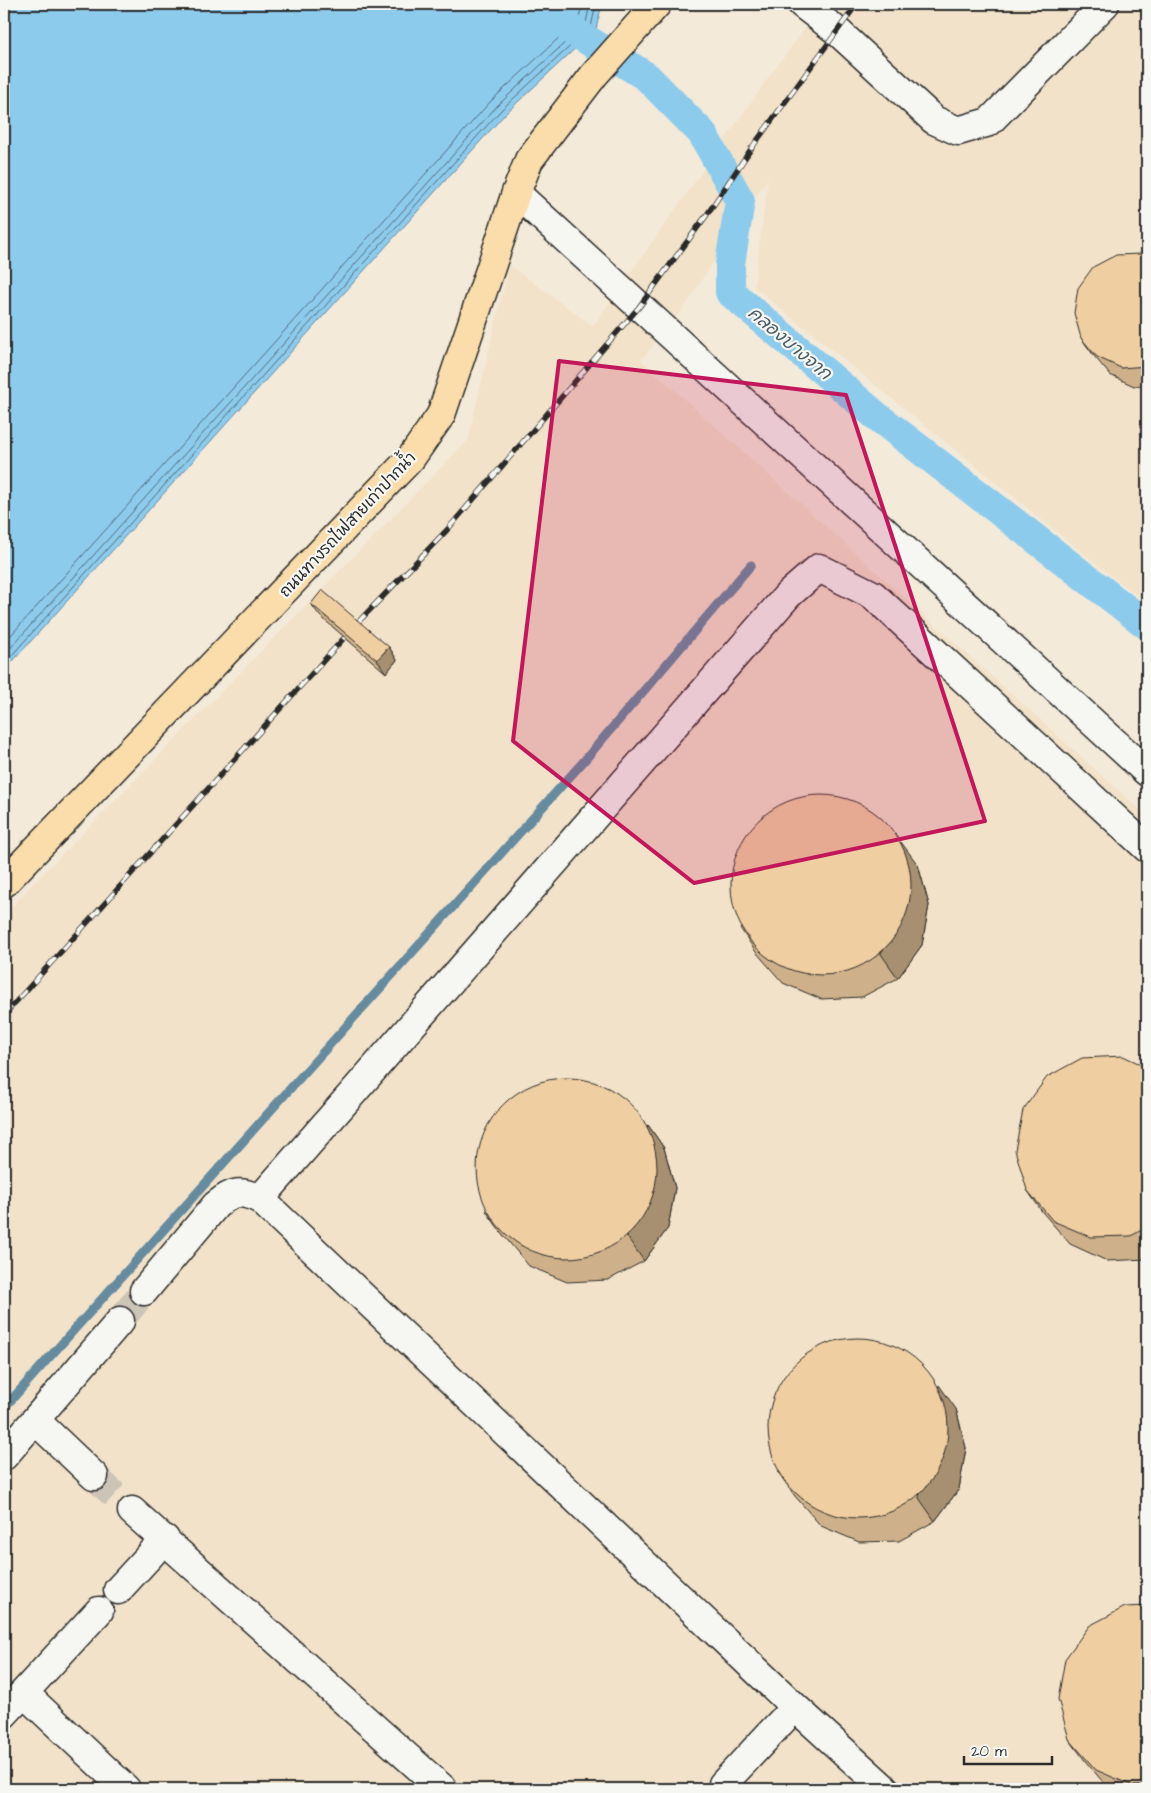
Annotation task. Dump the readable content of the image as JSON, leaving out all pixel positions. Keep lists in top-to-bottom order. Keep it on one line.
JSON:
{"streets":{"main road":["ถนนทางรถไฟสายเก่าปากน้ำ"]},"water":["คลองบางจาก"],"scale_bar":"20 m"}
